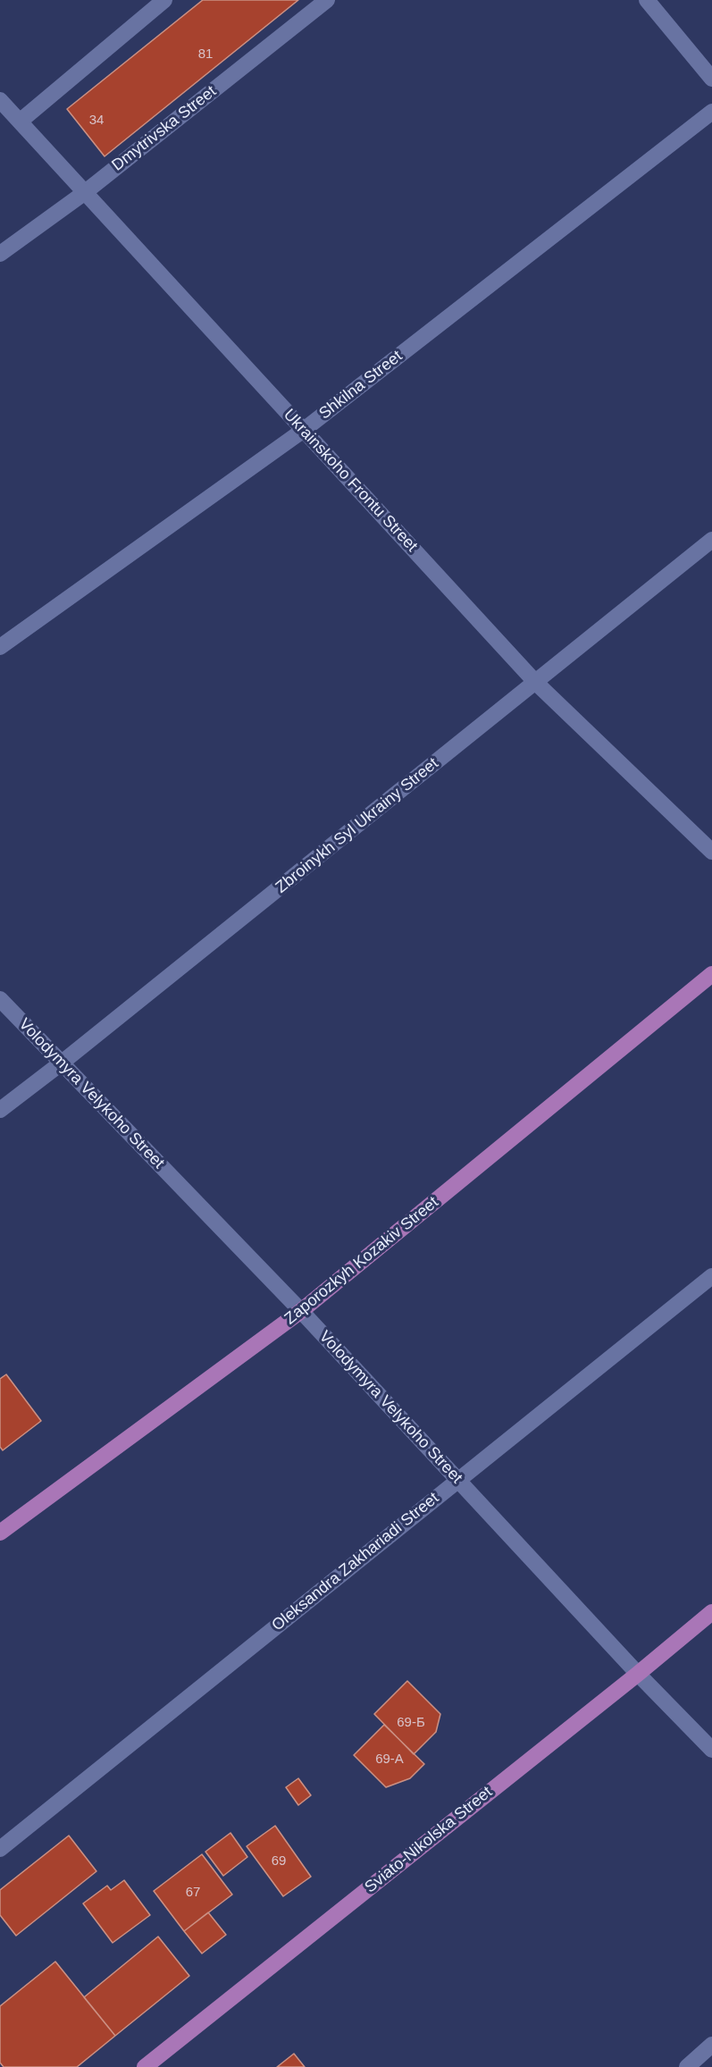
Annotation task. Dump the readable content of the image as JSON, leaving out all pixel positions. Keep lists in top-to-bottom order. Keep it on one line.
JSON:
{"streets":{"main road":["Zaporozkyh Kozakiv Street","Sviato-Nikolska Street"],"street":["Dmytrivska Street","Shkilna Street","Ukrainskoho Frontu Street","Zbroinykh Syl Ukrainy Street","Volodymyra Velykoho Street","Oleksandra Zakhariadi Street"]},"crossings":[["Dmytrivska Street","Ukrainskoho Frontu Street"],["Shkilna Street","Ukrainskoho Frontu Street"],["Ukrainskoho Frontu Street","Zbroinykh Syl Ukrainy Street"],["Zbroinykh Syl Ukrainy Street","Volodymyra Velykoho Street"],["Volodymyra Velykoho Street","Zaporozkyh Kozakiv Street"],["Volodymyra Velykoho Street","Oleksandra Zakhariadi Street"],["Volodymyra Velykoho Street","Sviato-Nikolska Street"]],"house_numbers":["81","34","69-Б","69-А","69","67"]}
